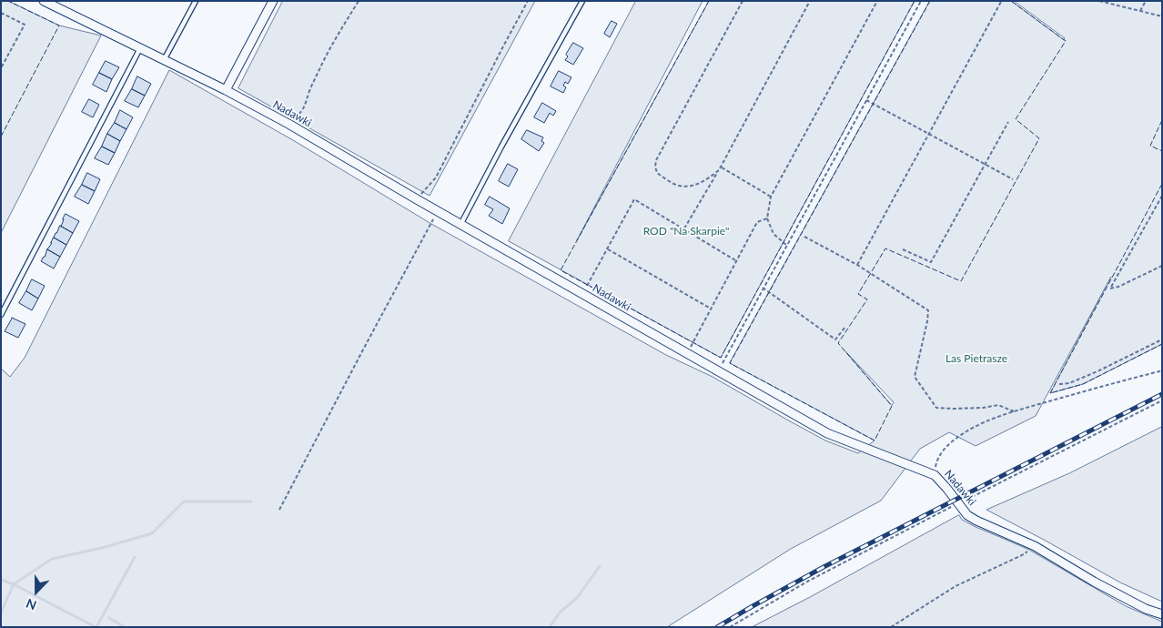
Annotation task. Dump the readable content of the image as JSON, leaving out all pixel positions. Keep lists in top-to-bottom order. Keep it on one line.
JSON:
{"streets":{"street":["Nadawki"]},"parks":["ROD \"Na Skarpie\"","Las Pietrasze"],"north":"bottom"}
